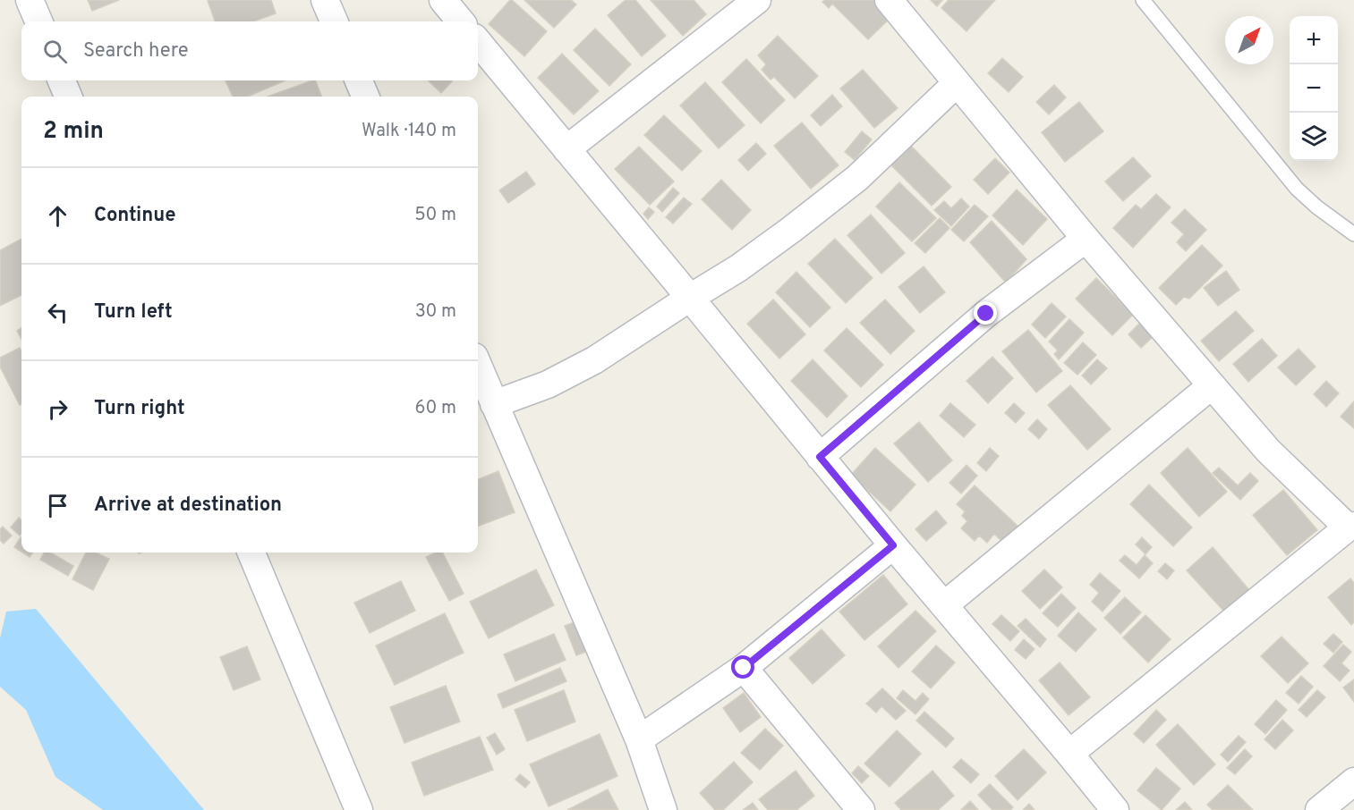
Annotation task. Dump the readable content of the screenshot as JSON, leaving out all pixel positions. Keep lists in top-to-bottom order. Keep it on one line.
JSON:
{"north":"top right","page":{"map_buttons":["+","−"],"search":"Search here","heading":["2 min","Walk · 140 m"],"list":[["Continue","50 m"],["Turn left","30 m"],["Turn right","60 m"],"Arrive at destination"]}}
